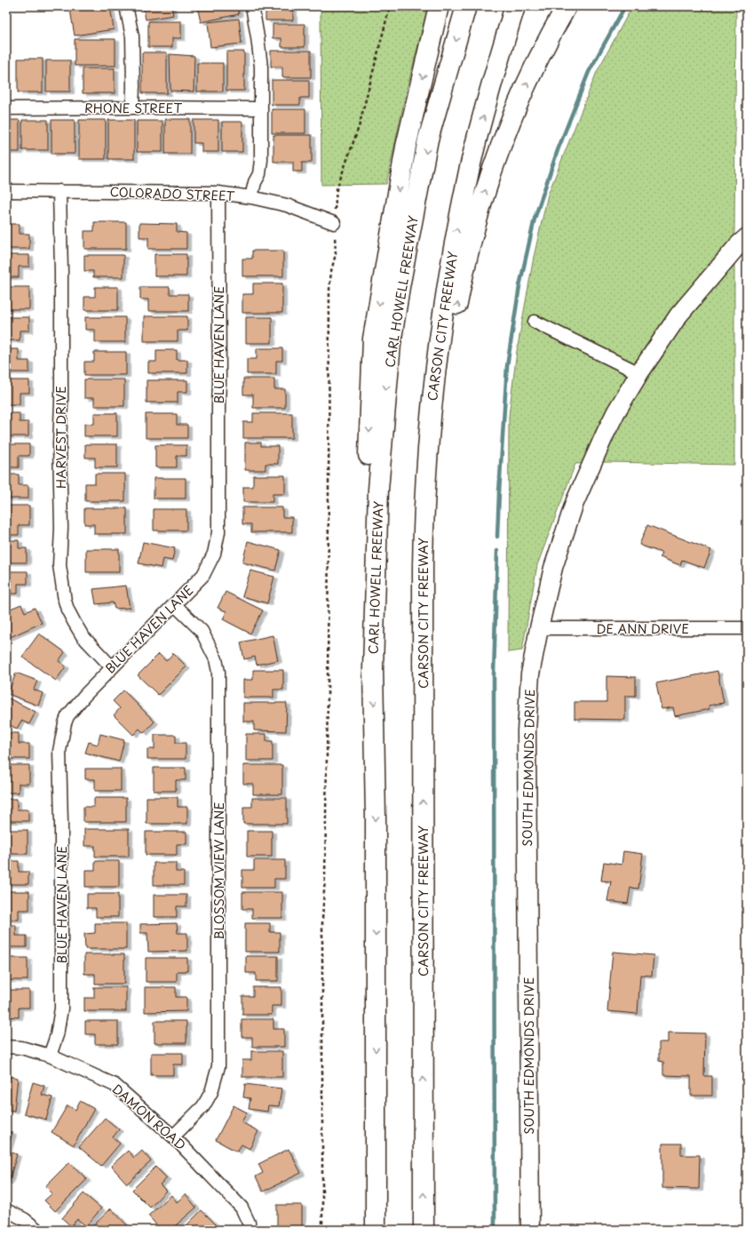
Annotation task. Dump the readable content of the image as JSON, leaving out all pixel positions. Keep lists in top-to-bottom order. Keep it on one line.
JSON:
{"streets":{"highway":["CARL HOWELL FREEWAY","CARSON CITY FREEWAY"],"street":["RHONE STREET","COLORADO STREET","BLUE HAVEN LANE","HARVEST DRIVE","DE ANN DRIVE","SOUTH EDMONDS DRIVE","BLOSSOM VIEW LANE","DAMON ROAD"]},"crossings":[["COLORADO STREET","BLUE HAVEN LANE"],["COLORADO STREET","HARVEST DRIVE"],["BLUE HAVEN LANE","HARVEST DRIVE"],["BLUE HAVEN LANE","BLOSSOM VIEW LANE"],["BLUE HAVEN LANE","DAMON ROAD"],["DE ANN DRIVE","SOUTH EDMONDS DRIVE"],["BLOSSOM VIEW LANE","DAMON ROAD"]]}
